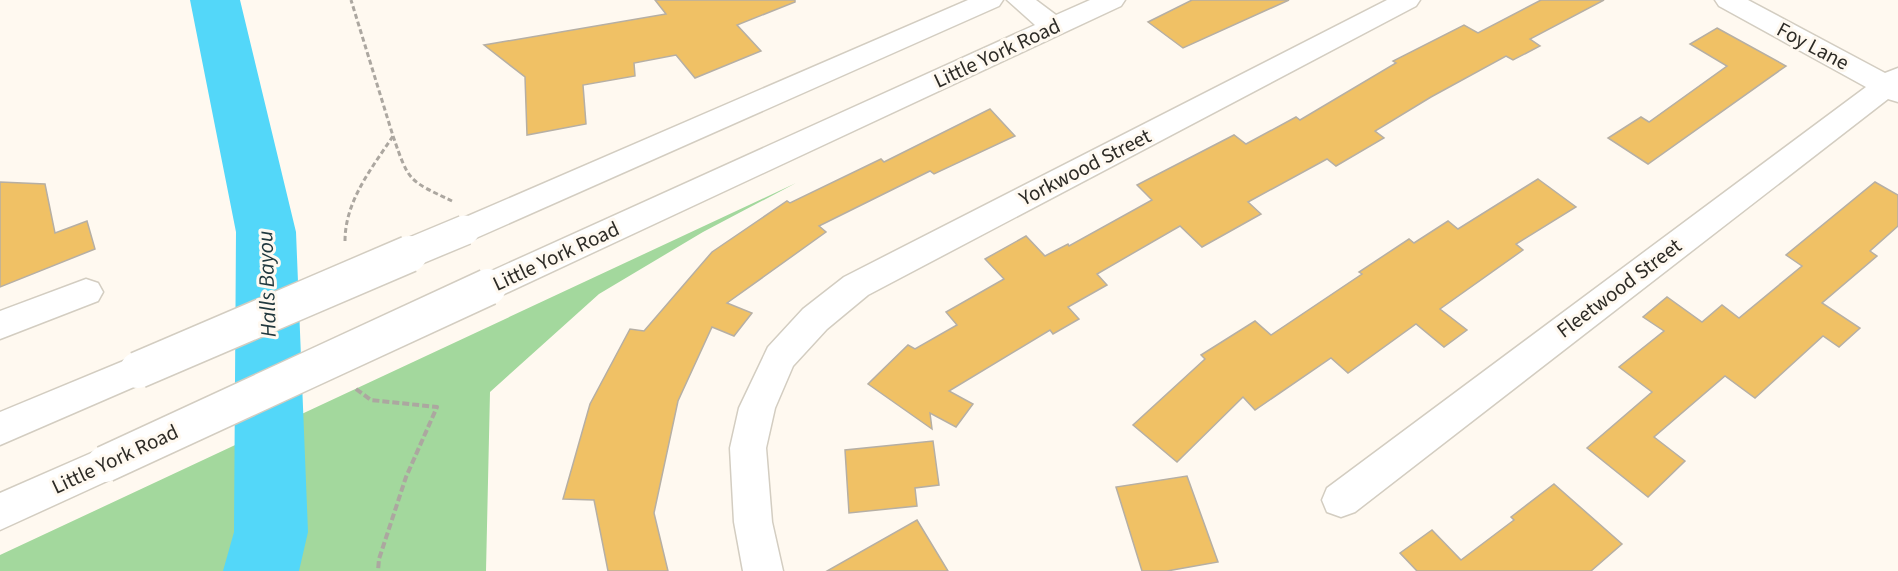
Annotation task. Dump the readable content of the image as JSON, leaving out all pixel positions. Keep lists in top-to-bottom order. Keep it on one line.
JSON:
{"streets":{"main road":["Foy Lane","Little York Road","Yorkwood Street","Fleetwood Street"]},"crossings":[["Foy Lane","Fleetwood Street"]],"water":["Halls Bayou"]}
